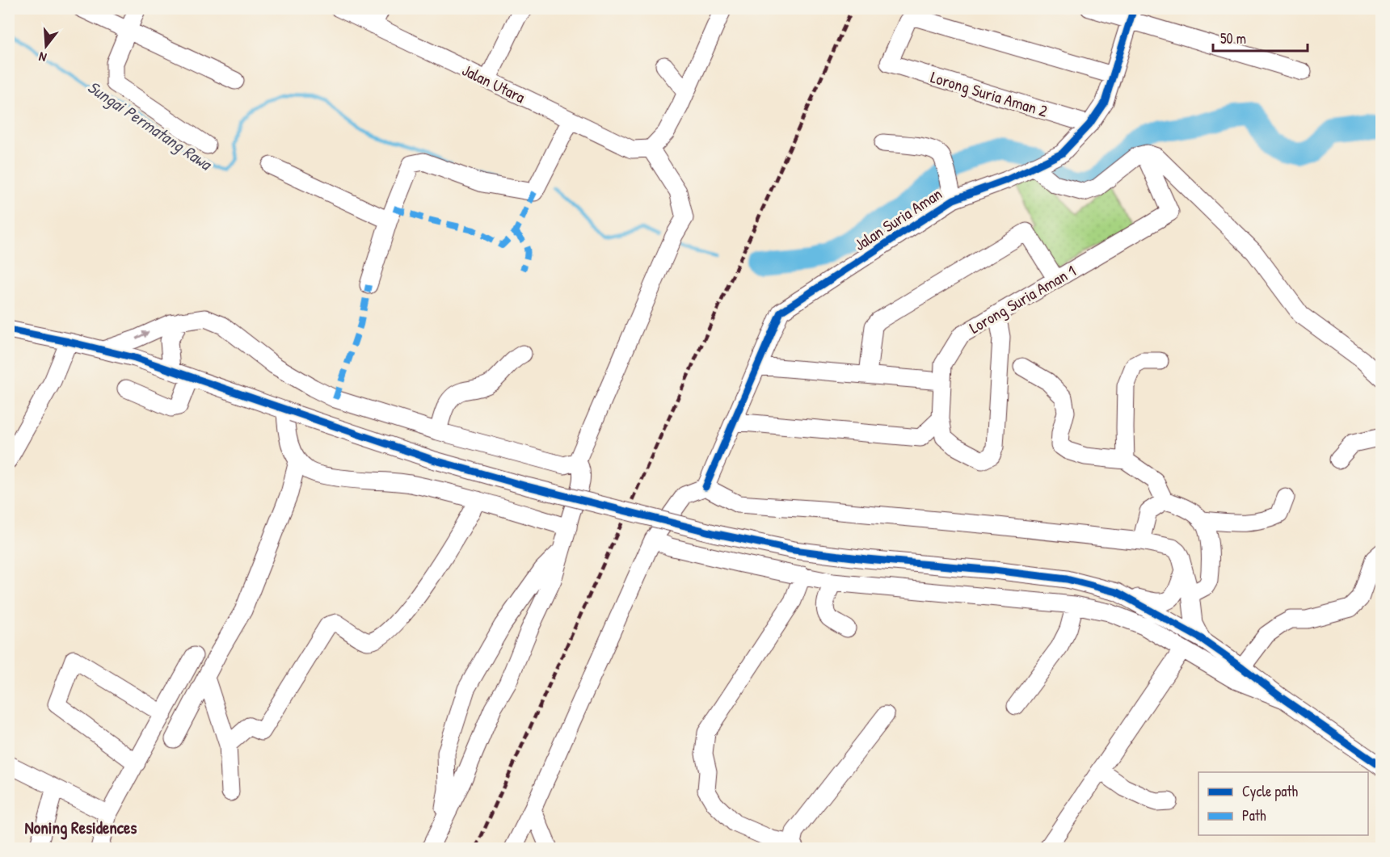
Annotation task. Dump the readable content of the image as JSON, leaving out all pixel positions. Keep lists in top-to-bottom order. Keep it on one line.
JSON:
{"streets":{"street":["Jalan Utara","Lorong Suria Aman 2","Jalan Suria Aman","Lorong Suria Aman 1"]},"crossings":[["Lorong Suria Aman 2","Jalan Suria Aman"]],"districts":["Noning Residences"],"water":["Sungai Permatang Rawa"],"legend":["Cycle path","Path"],"scale_bar":"50 m","north":"bottom"}
